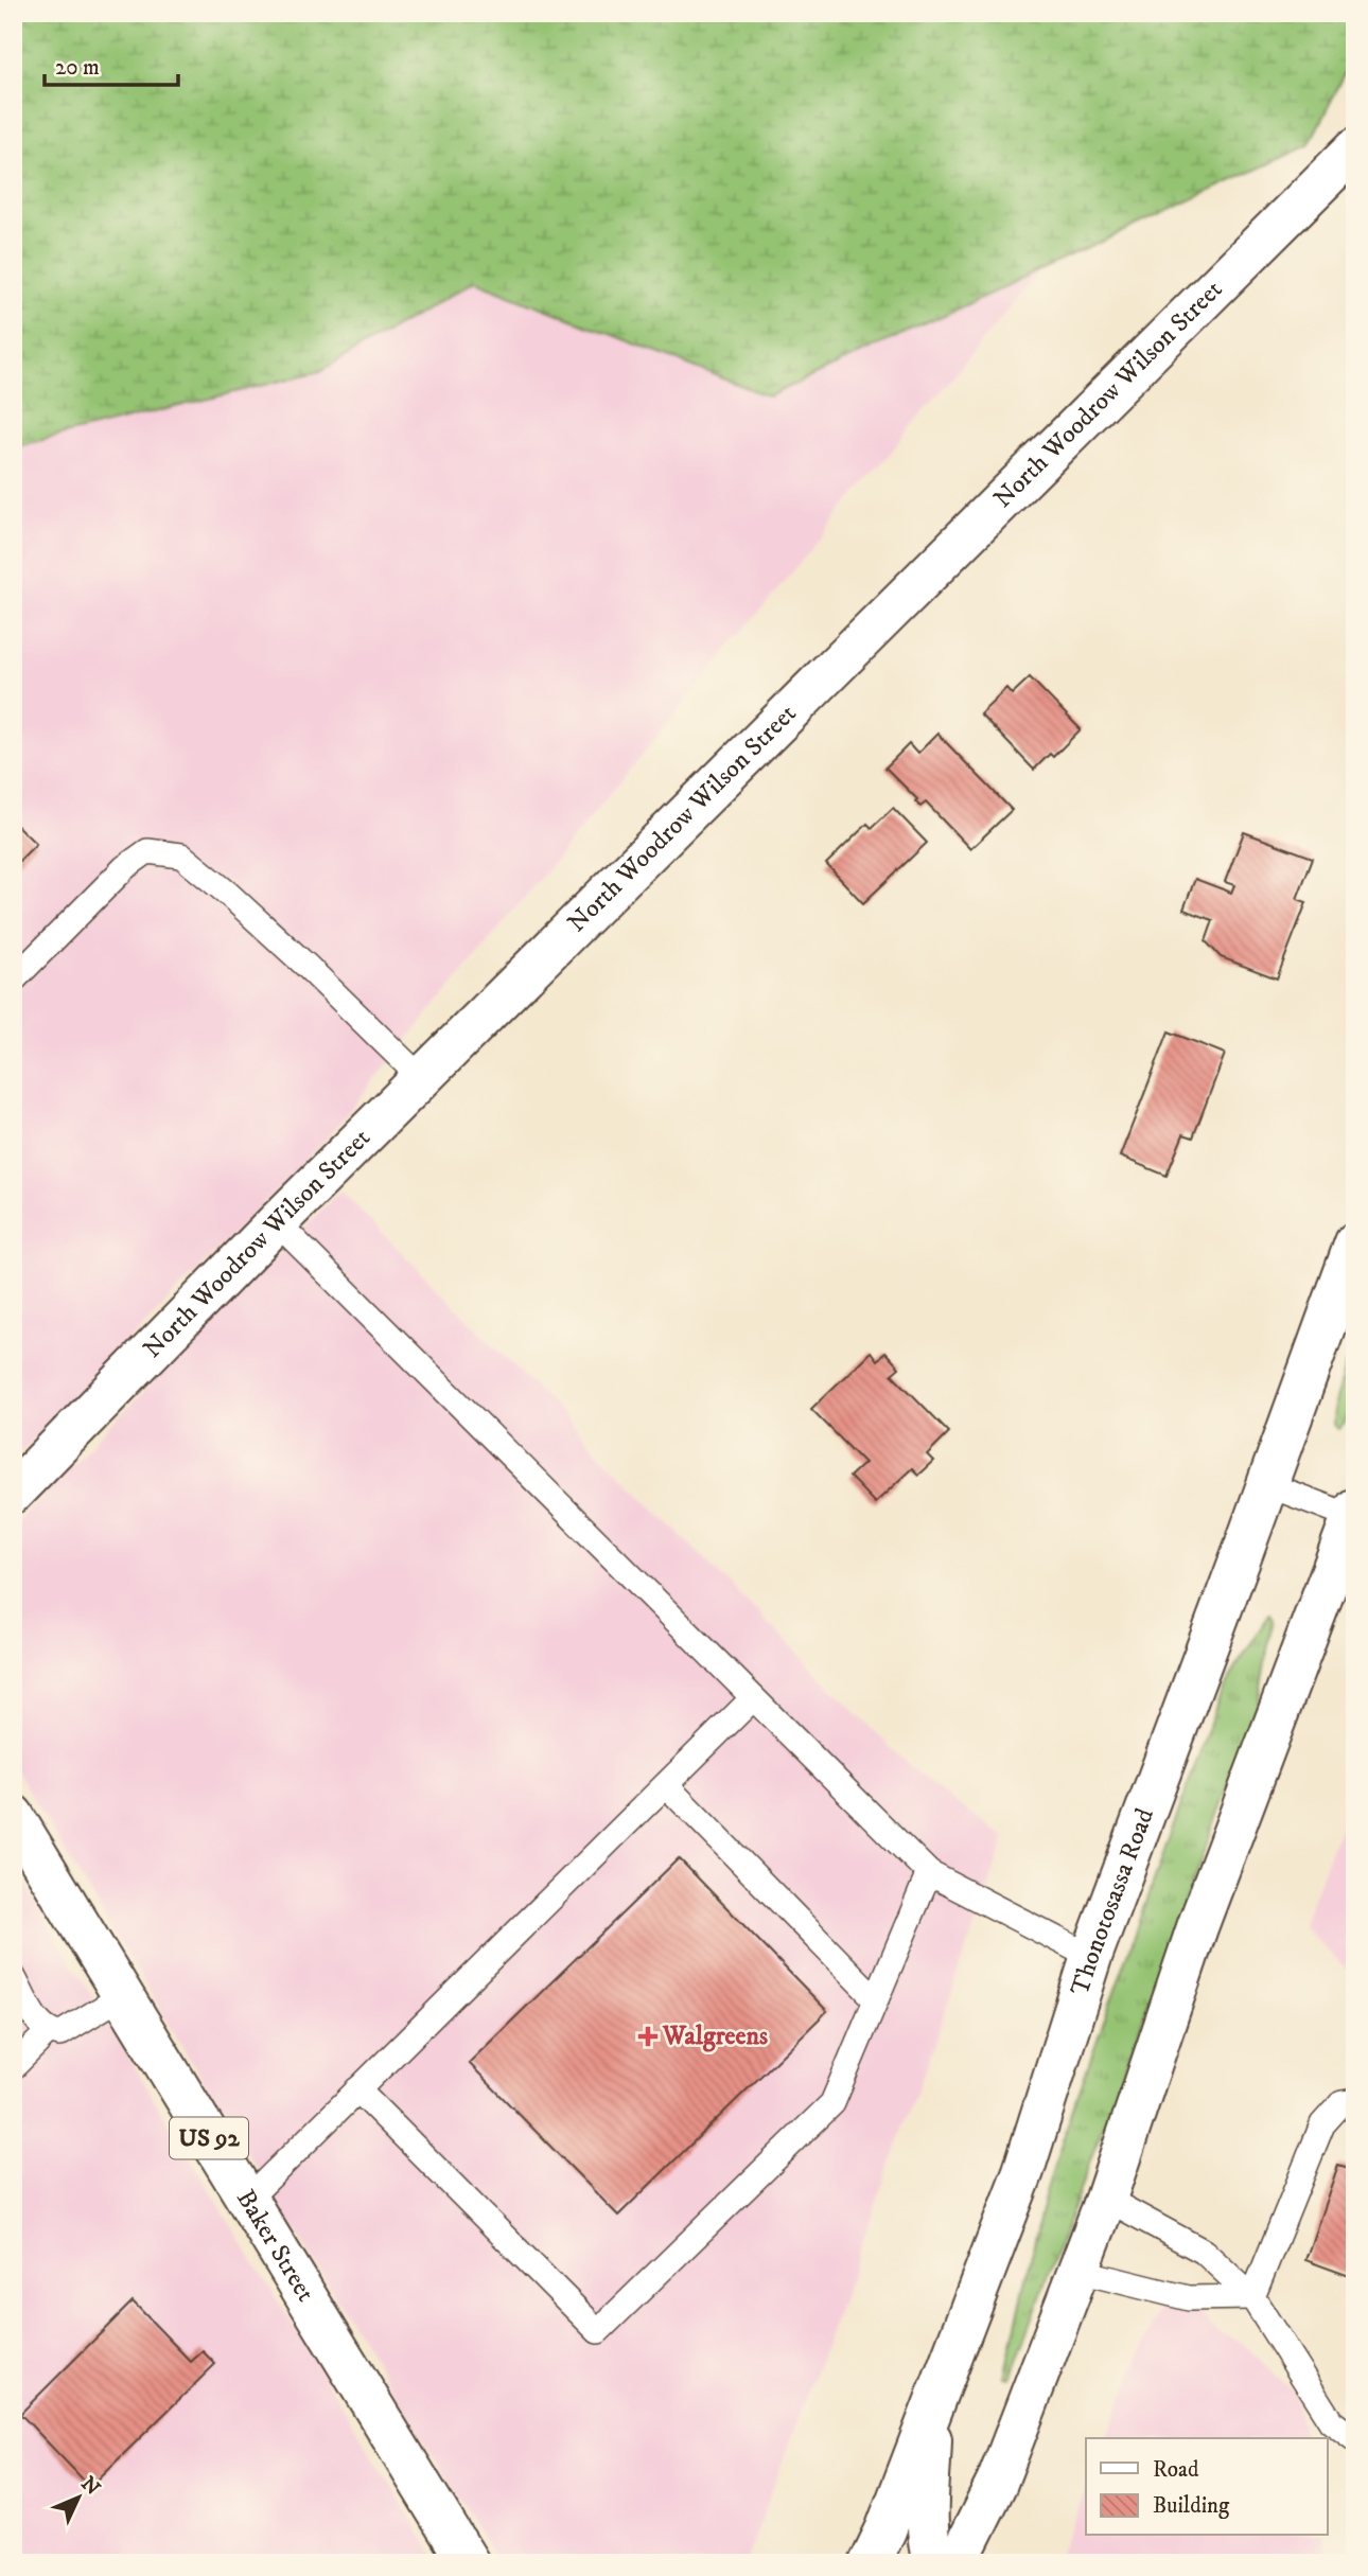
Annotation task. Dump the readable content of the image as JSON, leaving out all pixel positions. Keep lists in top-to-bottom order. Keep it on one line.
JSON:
{"streets":{"main road":["North Woodrow Wilson Street","Thonotosassa Road","US 92","Baker Street"]},"places":{"health":["Walgreens"]},"legend":["Road","Building"],"scale_bar":"20 m","north":"top right"}
